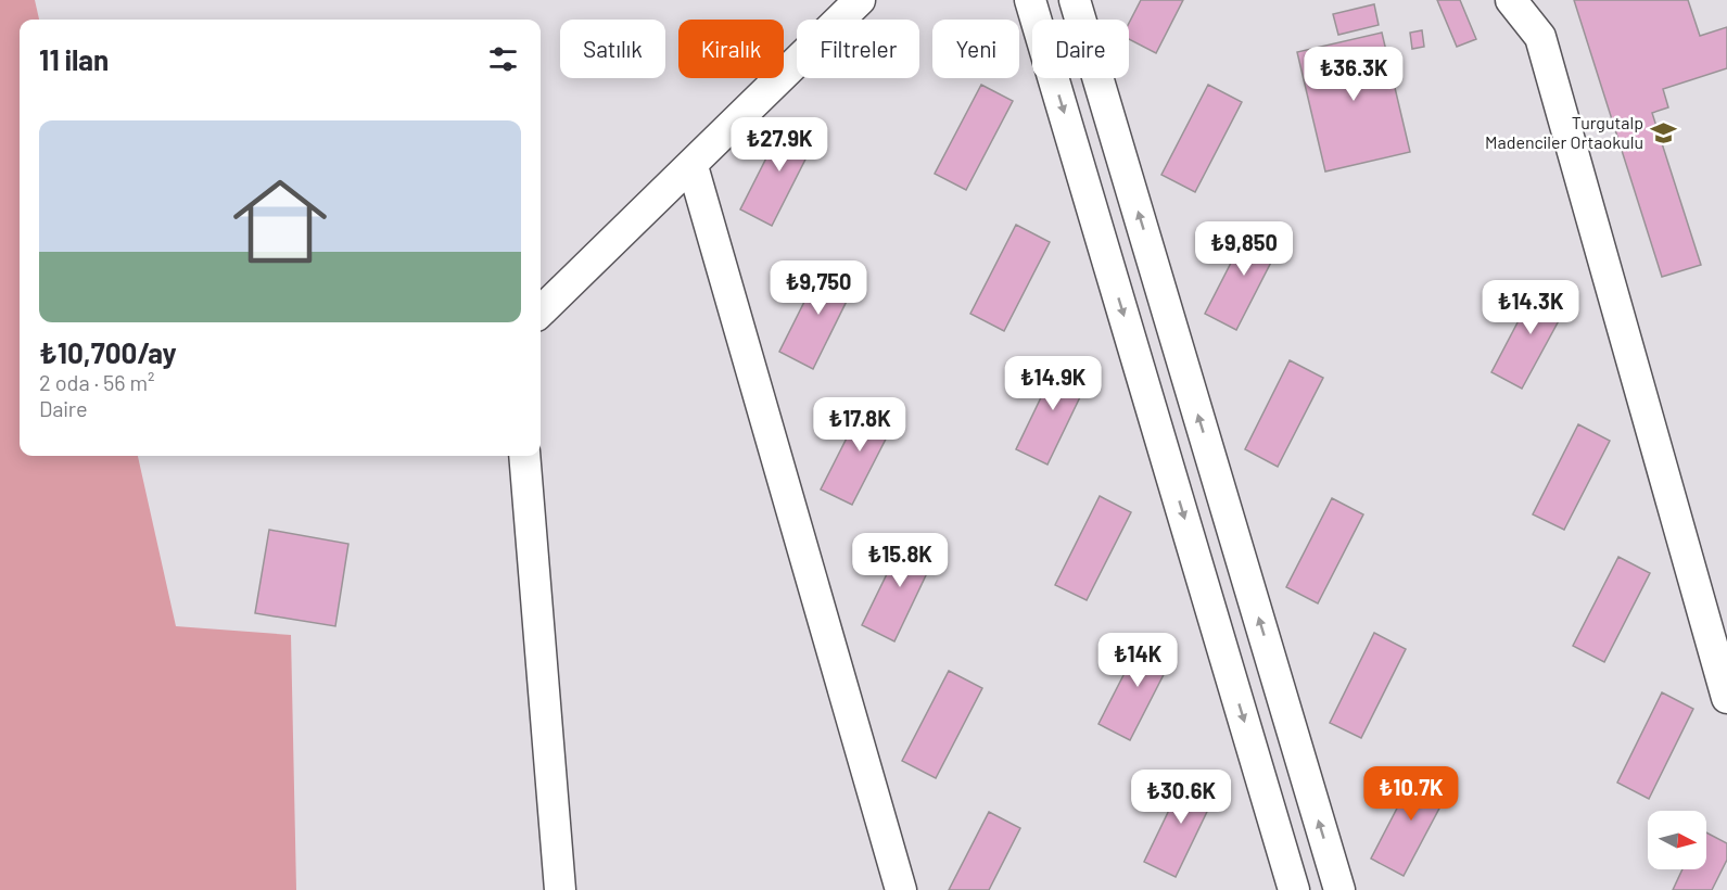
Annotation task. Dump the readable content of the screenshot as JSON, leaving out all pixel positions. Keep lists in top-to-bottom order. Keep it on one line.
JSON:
{"places":{"school or university":["Turgutalp Madenciler Ortaokulu"]},"north":"right","page":{"chip":["Satılık","Kiralık","Filtreler","Yeni","Daire"],"heading":"11 ilan","price":["₺36.3K","₺27.9K","₺9,850","₺9,750","₺14.3K","₺14.9K","₺17.8K","₺15.8K","₺14K","₺10.7K","₺30.6K"],"list":[{"name":"₺10,700/ay","note":"2 oda · 56 m² · Daire"}]}}
